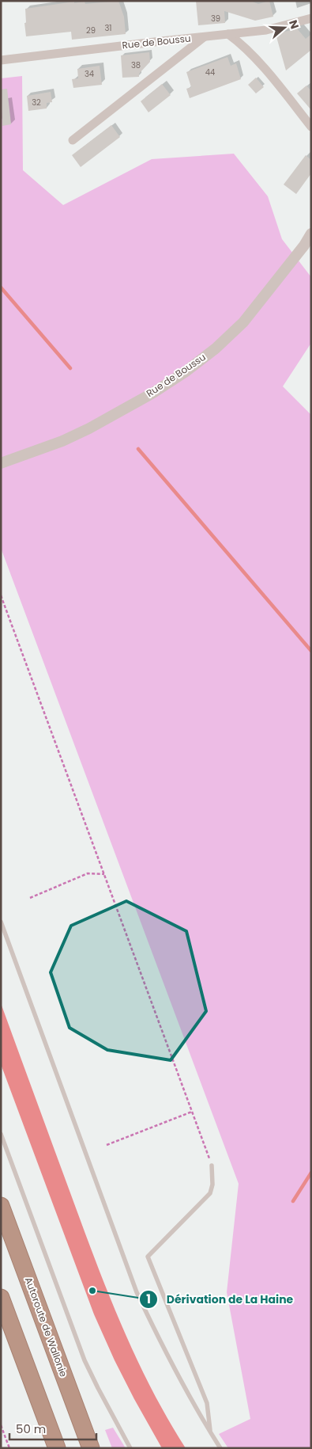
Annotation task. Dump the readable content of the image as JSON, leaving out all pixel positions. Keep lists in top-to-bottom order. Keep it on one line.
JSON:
{"streets":{"highway":["Autoroute de Wallonie"],"street":["Rue de Boussu"]},"places":["Dérivation de La Haine"],"house_numbers":["39","31","29","38","44","34","32"],"scale_bar":"50 m","north":"right"}
